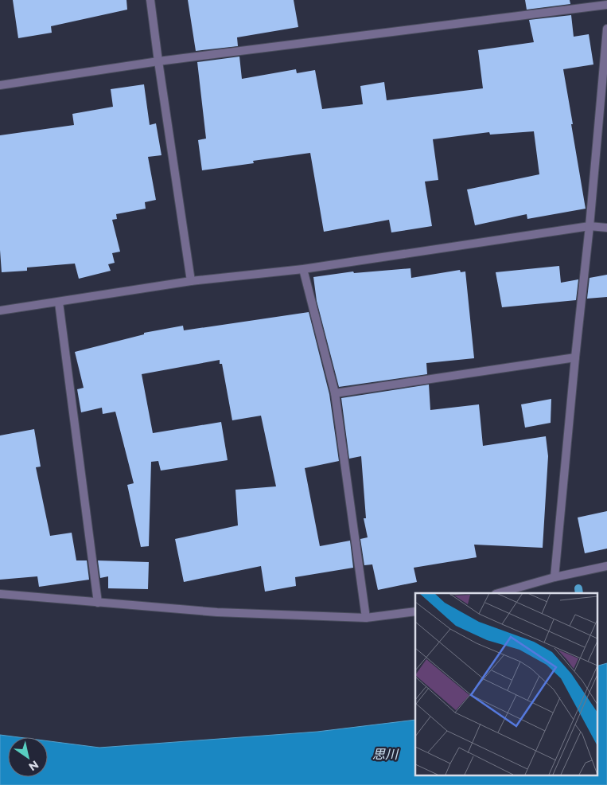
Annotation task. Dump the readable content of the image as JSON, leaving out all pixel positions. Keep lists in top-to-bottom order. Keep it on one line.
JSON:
{"water":["思川"],"north":"bottom right"}
